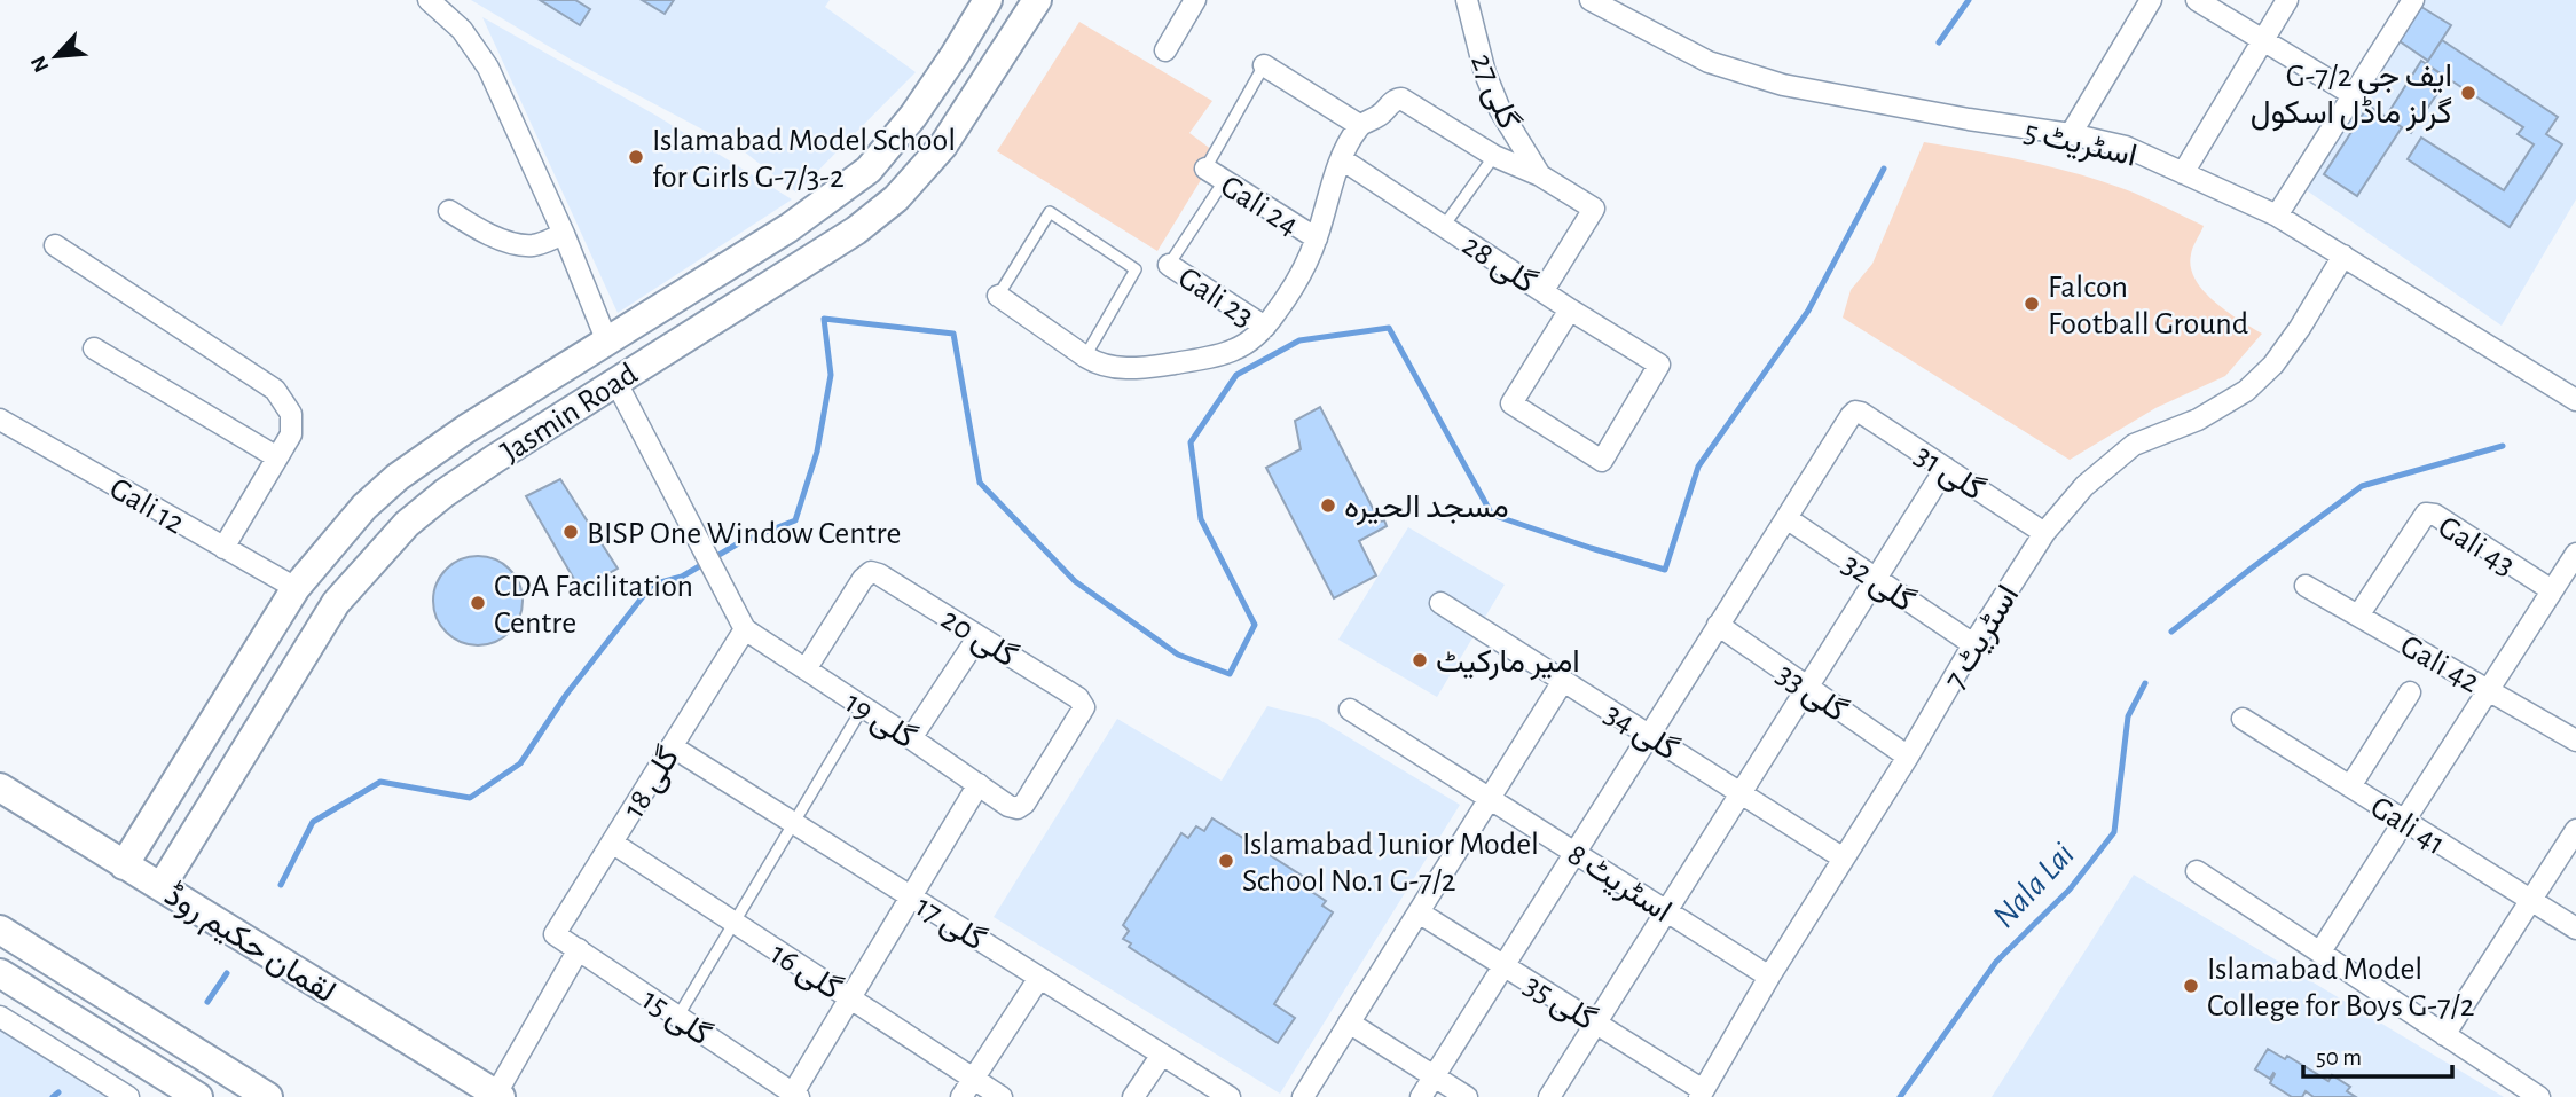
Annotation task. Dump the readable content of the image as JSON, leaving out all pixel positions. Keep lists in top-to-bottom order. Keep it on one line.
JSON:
{"streets":{"street":["گلی 27","اسٹریٹ 5","Gali 24","گلی 28","Gali 23","Jasmin Road","گلی 31","Gali 12","Gali 43","گلی 32","گلی 20","اسٹریٹ 7","Gali 42","گلی 33","گلی 19","گلی 34","گلی 18","Gali 41","اسٹریٹ 8","گلی 17","لقمان حکیم روڈ","گلی 16","گلی 35","گلی 15"]},"crossings":[["گلی 27","گلی 28"],["اسٹریٹ 5","اسٹریٹ 7"],["Jasmin Road","Gali 12"],["Jasmin Road","لقمان حکیم روڈ"],["گلی 31","گلی 32"],["گلی 31","اسٹریٹ 7"],["Gali 43","Gali 42"],["گلی 32","اسٹریٹ 7"],["گلی 20","گلی 19"],["اسٹریٹ 7","گلی 33"],["اسٹریٹ 7","گلی 34"],["اسٹریٹ 7","اسٹریٹ 8"],["اسٹریٹ 7","گلی 35"],["گلی 19","گلی 18"],["گلی 18","گلی 17"],["گلی 18","گلی 16"],["گلی 18","گلی 15"]],"water":["Nala Lai"],"places":["G-7/2 ایف جی گرلز ماڈل اسکول","Islamabad Model School for Girls G-7/3-2","Falcon Football Ground","مسجد الحیرہ","BISP One Window Centre","CDA Facilitation Centre","امیر مارکیٹ","Islamabad Junior Model School No.1 G-7/2","Islamabad Model College for Boys G-7/2"],"scale_bar":"50 m","north":"bottom left"}
